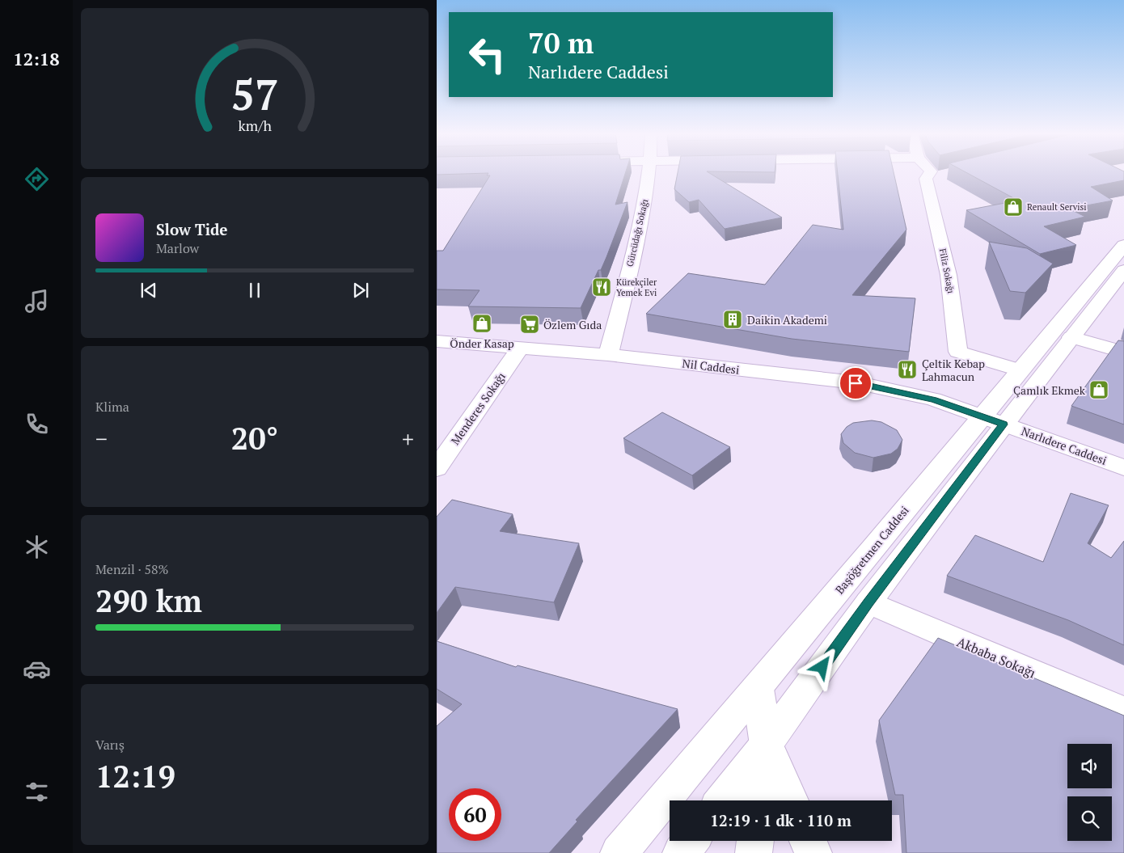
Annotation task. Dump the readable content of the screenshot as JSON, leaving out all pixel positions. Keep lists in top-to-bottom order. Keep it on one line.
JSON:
{"streets":{"street":["Gürcüdağı Sokağı","Filiz Sokağı","Nil Caddesi","Menderes Sokağı","Narlıdere Caddesi","Başöğretmen Caddesi","Akbaba Sokağı"]},"crossings":[["Gürcüdağı Sokağı","Nil Caddesi"],["Filiz Sokağı","Başöğretmen Caddesi"],["Nil Caddesi","Menderes Sokağı"],["Nil Caddesi","Narlıdere Caddesi"],["Nil Caddesi","Başöğretmen Caddesi"],["Narlıdere Caddesi","Başöğretmen Caddesi"],["Başöğretmen Caddesi","Akbaba Sokağı"]],"places":{"shop":["Renault Servisi","Önder Kasap","Çamlık Ekmek"],"restaurant":["Kürekçiler Yemek Evi","Çeltik Kebap Lahmacun"],"building":["Daikin Akademi"],"supermarket":["Özlem Gıda"]},"page":{"tabs":"12:18","turn":["70 m","Narlıdere Caddesi"],"song":["Slow Tide","Marlow"],"tile":["Klima",["Menzil · 58%","290 km"],["Varış","12:19"]],"heat":["−","20°","+"],"limit":"60","trip":"12:19 · 1 dk · 110 m","gauge":["57","km/h"]}}
